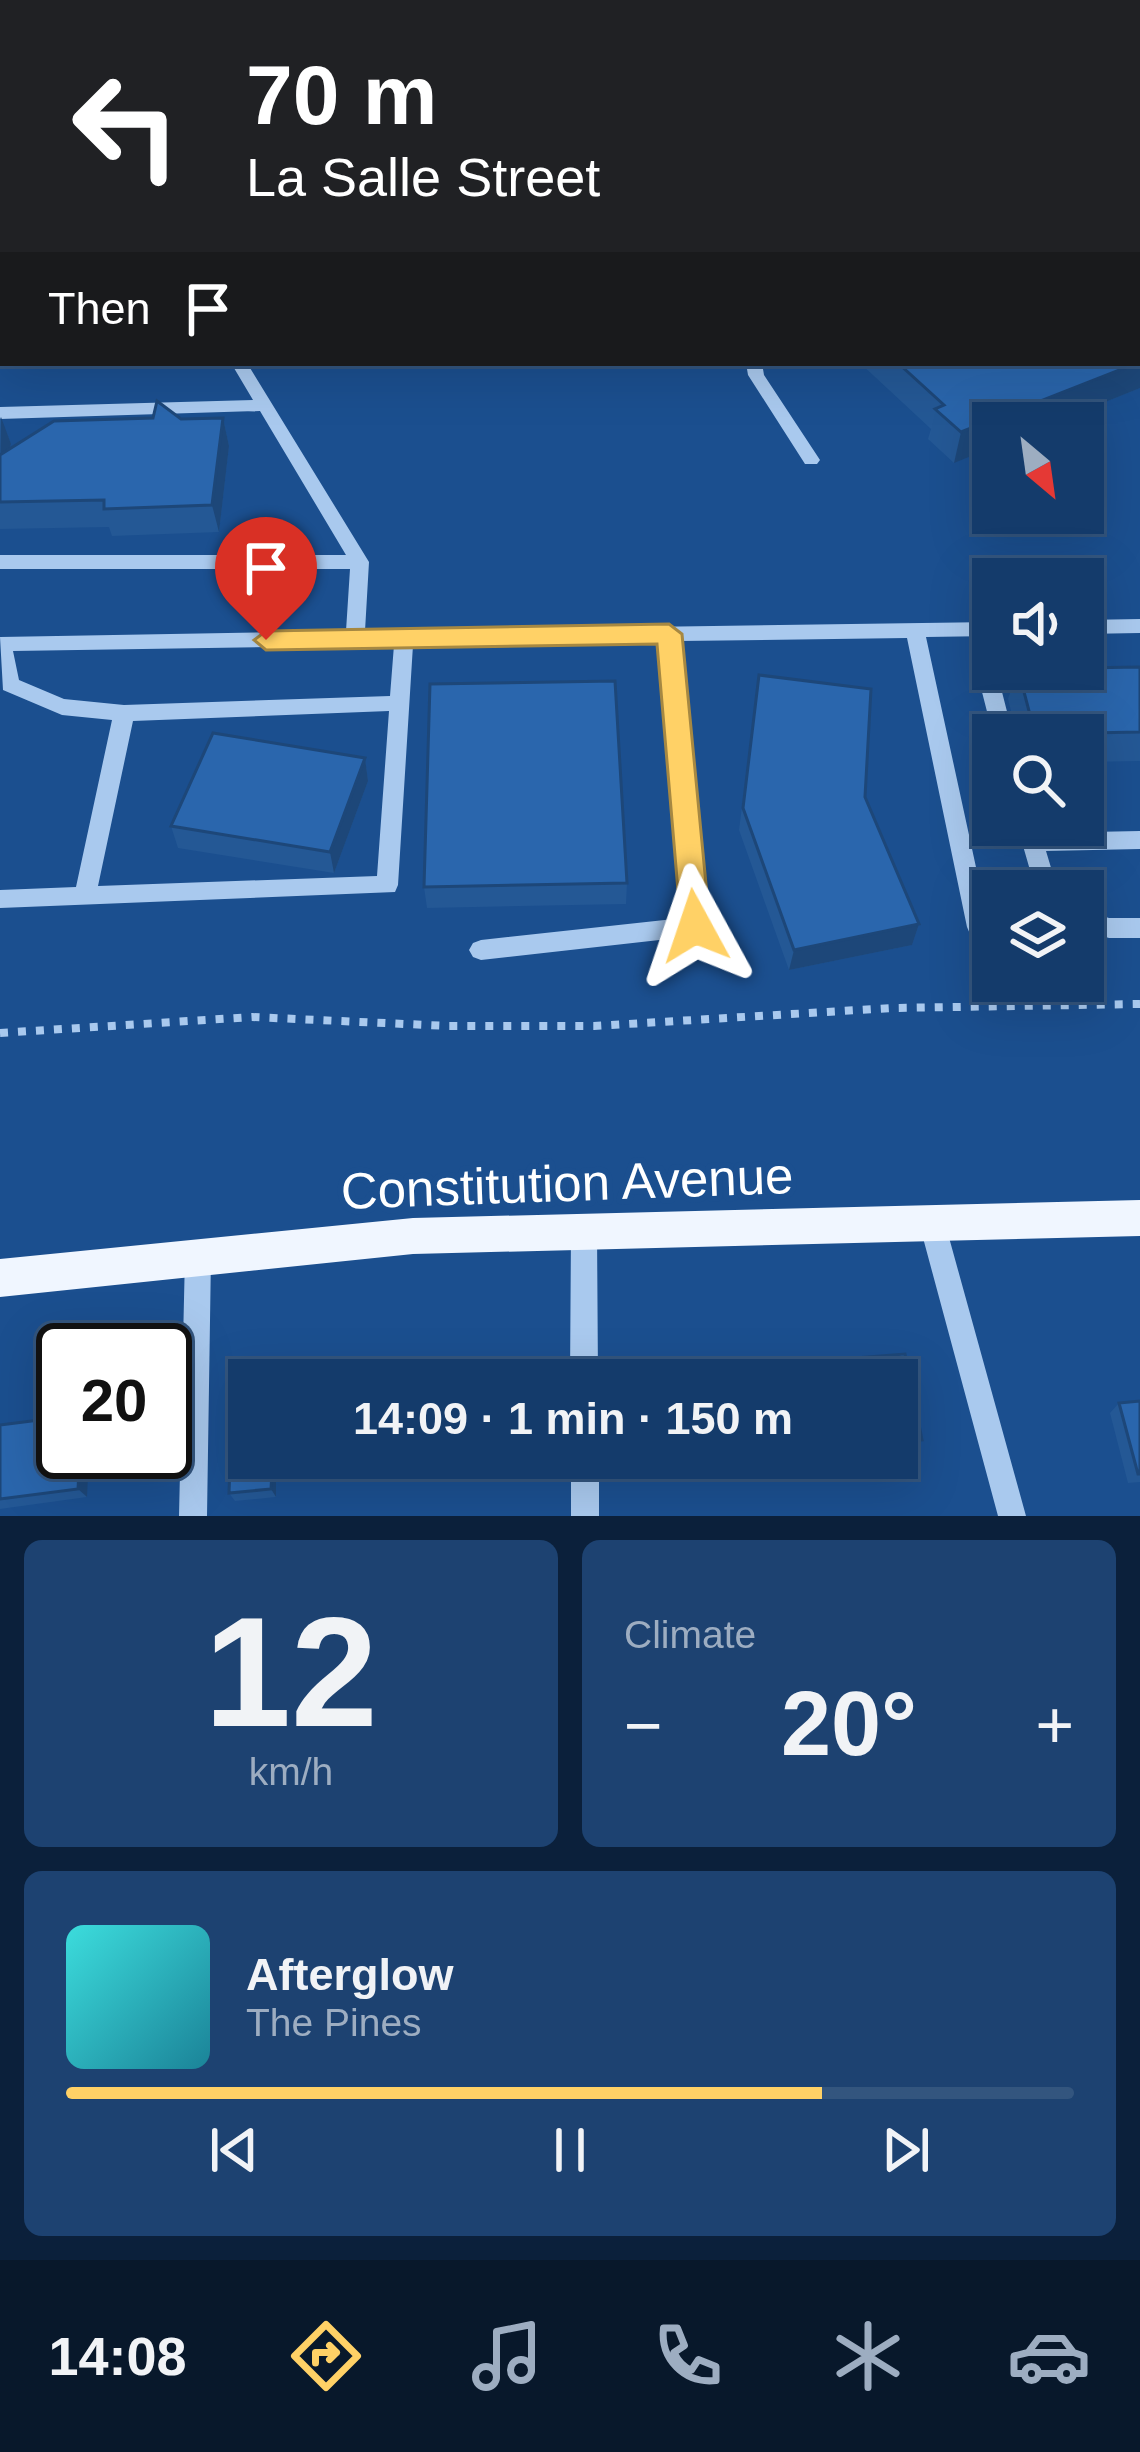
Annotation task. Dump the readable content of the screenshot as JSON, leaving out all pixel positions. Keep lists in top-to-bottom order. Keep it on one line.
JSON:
{"streets":{"main road":["Constitution Avenue"]},"north":"bottom right","page":{"turn":["70 m","La Salle Street"],"then":"Then","limit":"20","trip":"14:09 · 1 min · 150 m","tile":[["12","km/h"],"Climate"],"heat":["−","20°","+"],"song":["Afterglow","The Pines"],"tabs":"14:08"}}
